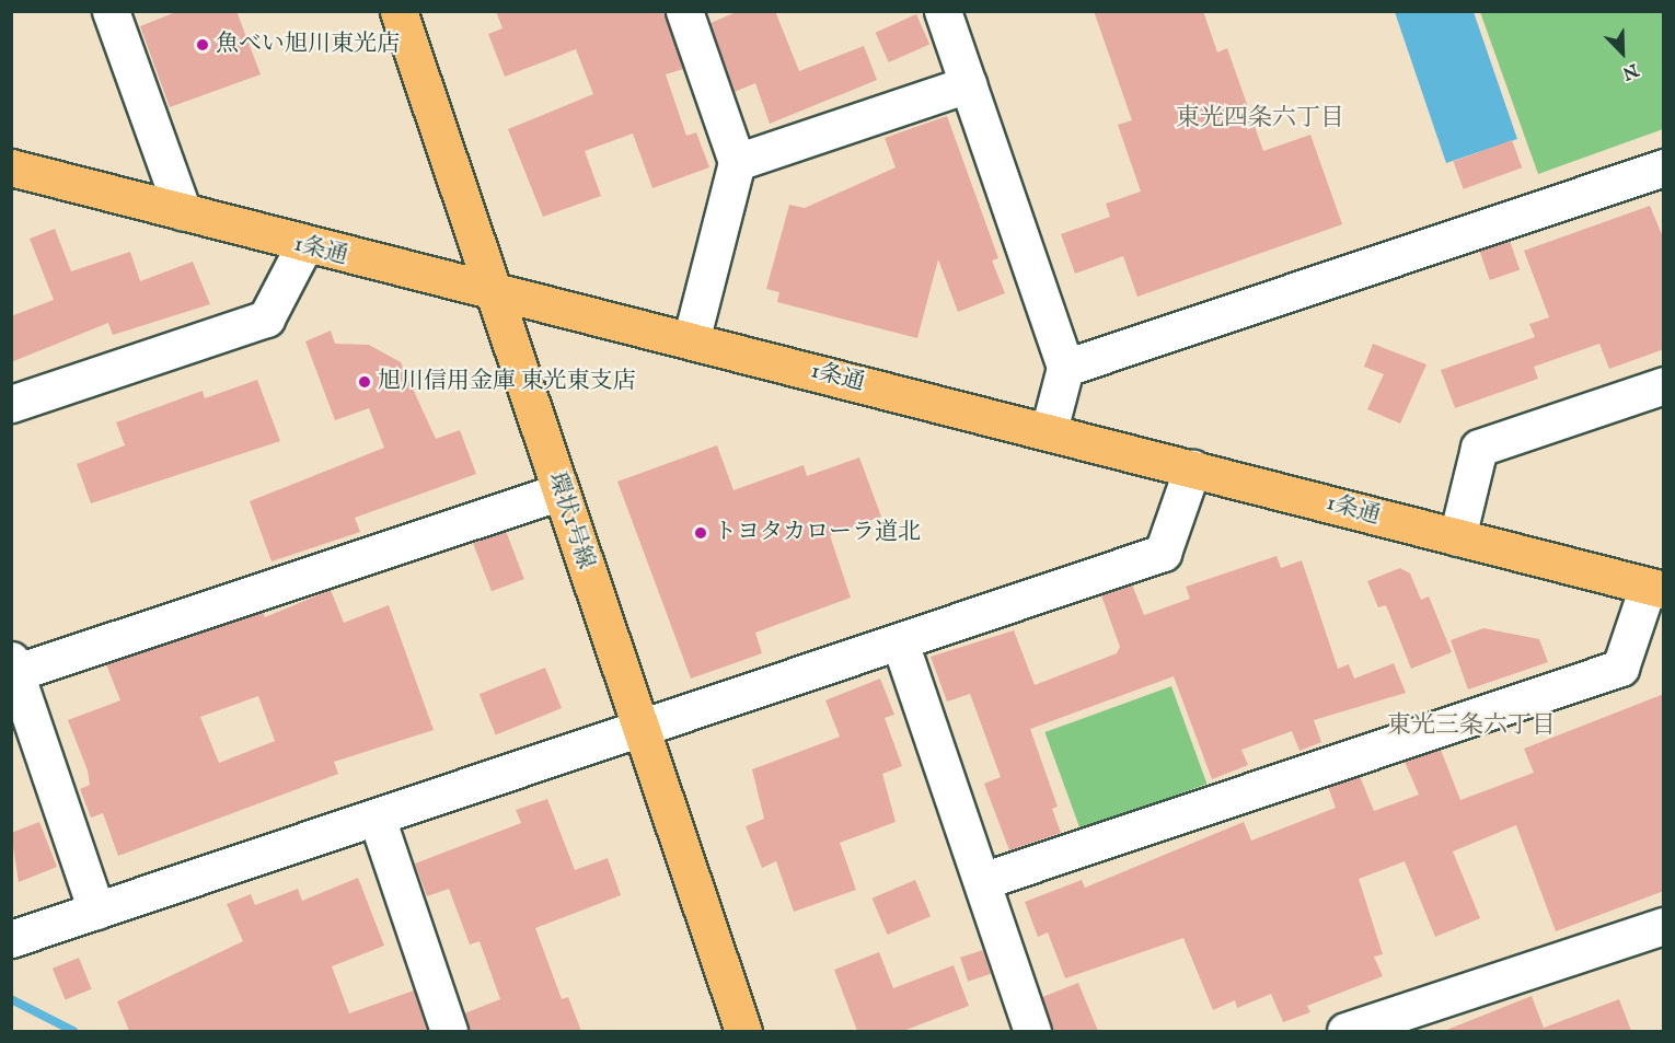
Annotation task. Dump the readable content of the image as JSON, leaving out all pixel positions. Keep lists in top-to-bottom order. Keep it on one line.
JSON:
{"streets":{"main road":["1条通","環状1号線"]},"crossings":[["1条通","環状1号線"]],"districts":["東光四条六丁目","東光三条六丁目"],"places":["魚べい旭川東光店","旭川信用金庫 東光東支店","トヨタカローラ道北"],"north":"bottom right"}
